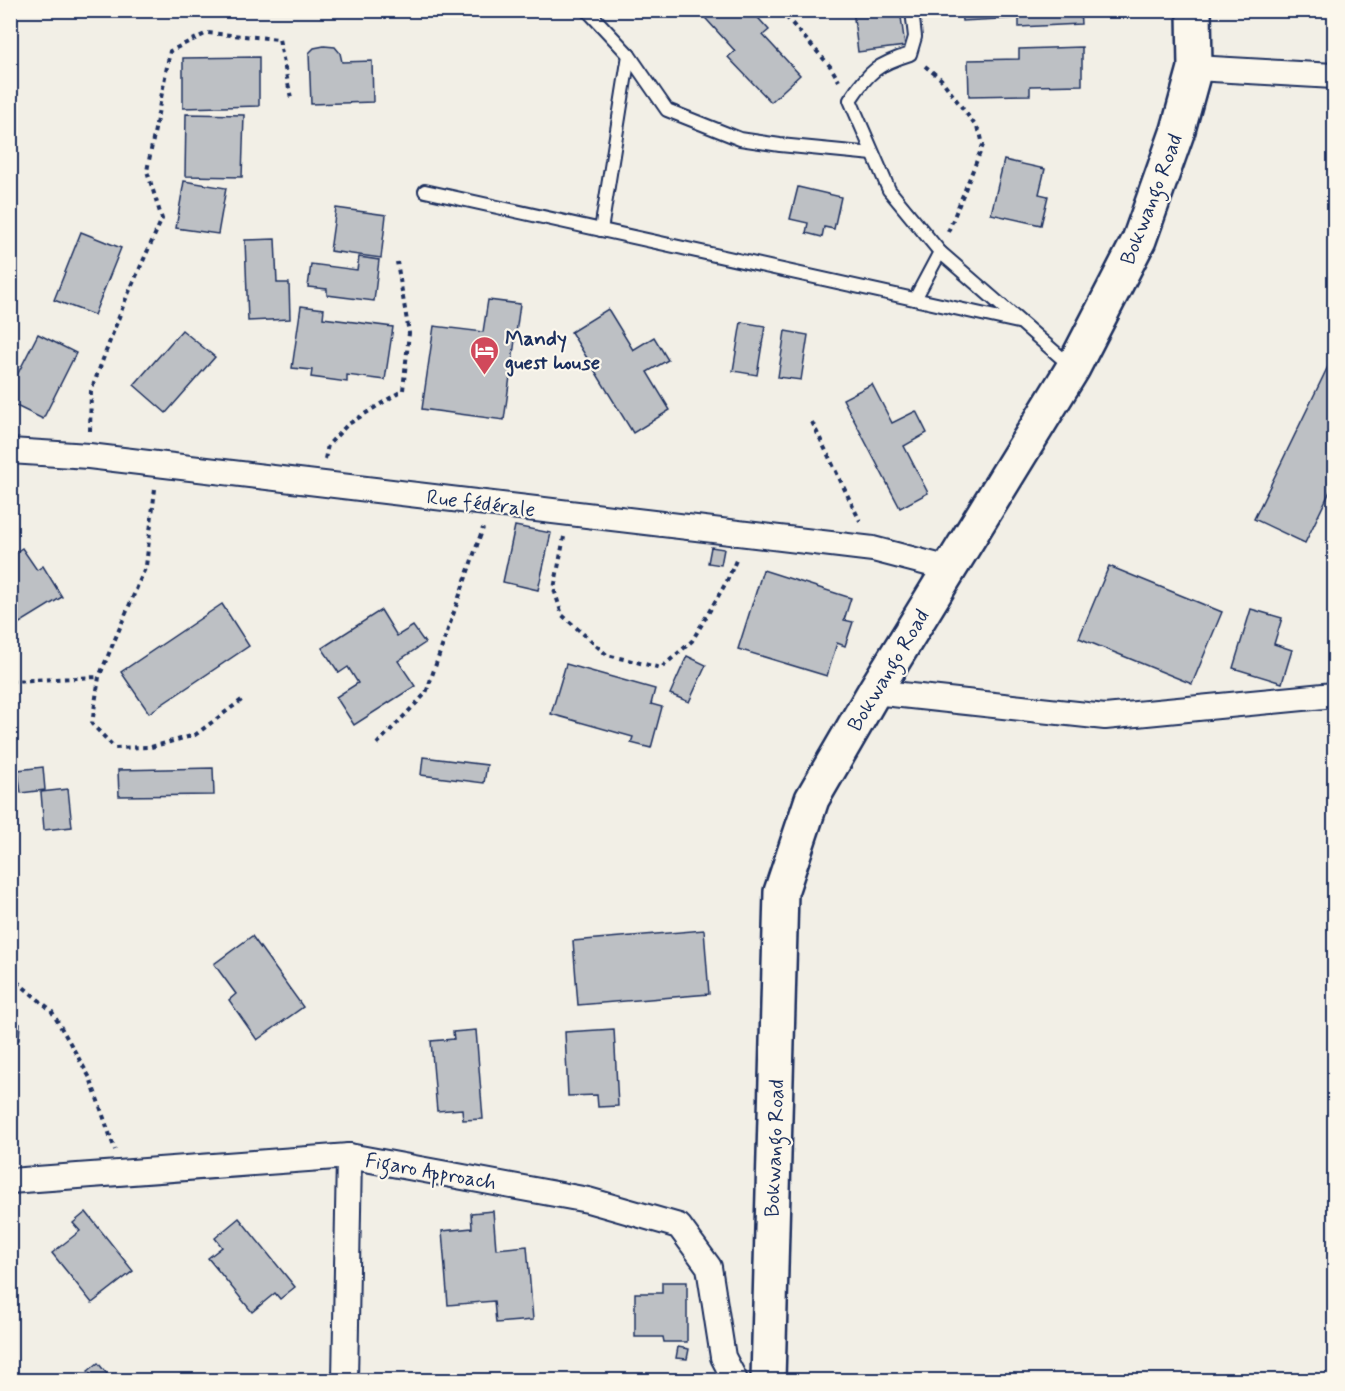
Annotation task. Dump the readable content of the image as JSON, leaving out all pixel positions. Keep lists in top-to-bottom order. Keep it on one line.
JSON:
{"streets":{"street":["Bokwango Road","Rue fédérale","Figaro Approach"]},"crossings":[["Bokwango Road","Rue fédérale"]],"places":{"hotel":["Mandy guest house"]}}
